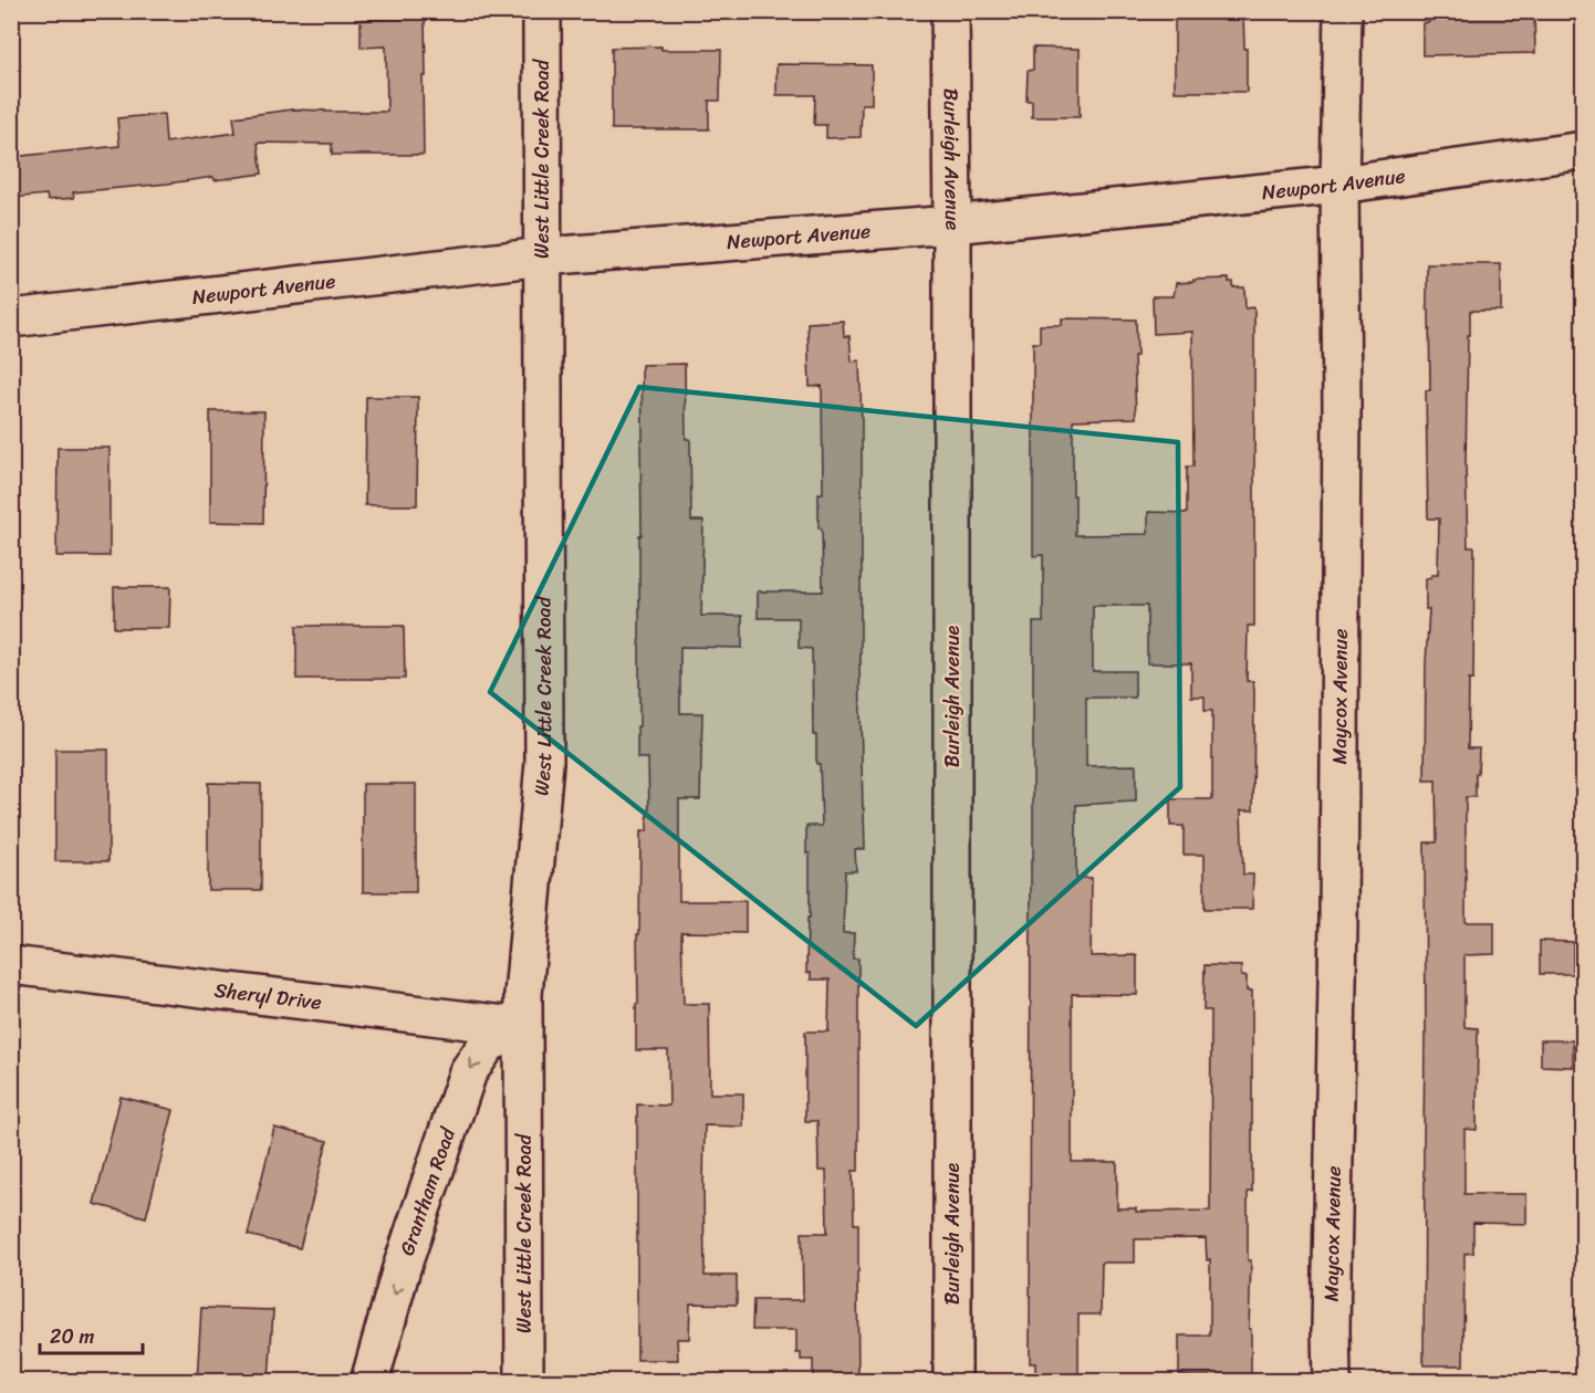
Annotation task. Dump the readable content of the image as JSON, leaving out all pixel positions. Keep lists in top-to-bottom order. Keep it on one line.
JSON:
{"streets":{"street":["West Little Creek Road","Burleigh Avenue","Newport Avenue","Maycox Avenue","Sheryl Drive","Grantham Road"]},"crossings":[["West Little Creek Road","Newport Avenue"],["West Little Creek Road","Sheryl Drive"],["West Little Creek Road","Grantham Road"],["Burleigh Avenue","Newport Avenue"],["Newport Avenue","Maycox Avenue"],["Sheryl Drive","Grantham Road"]],"one_way":["Grantham Road"],"scale_bar":"20 m"}
